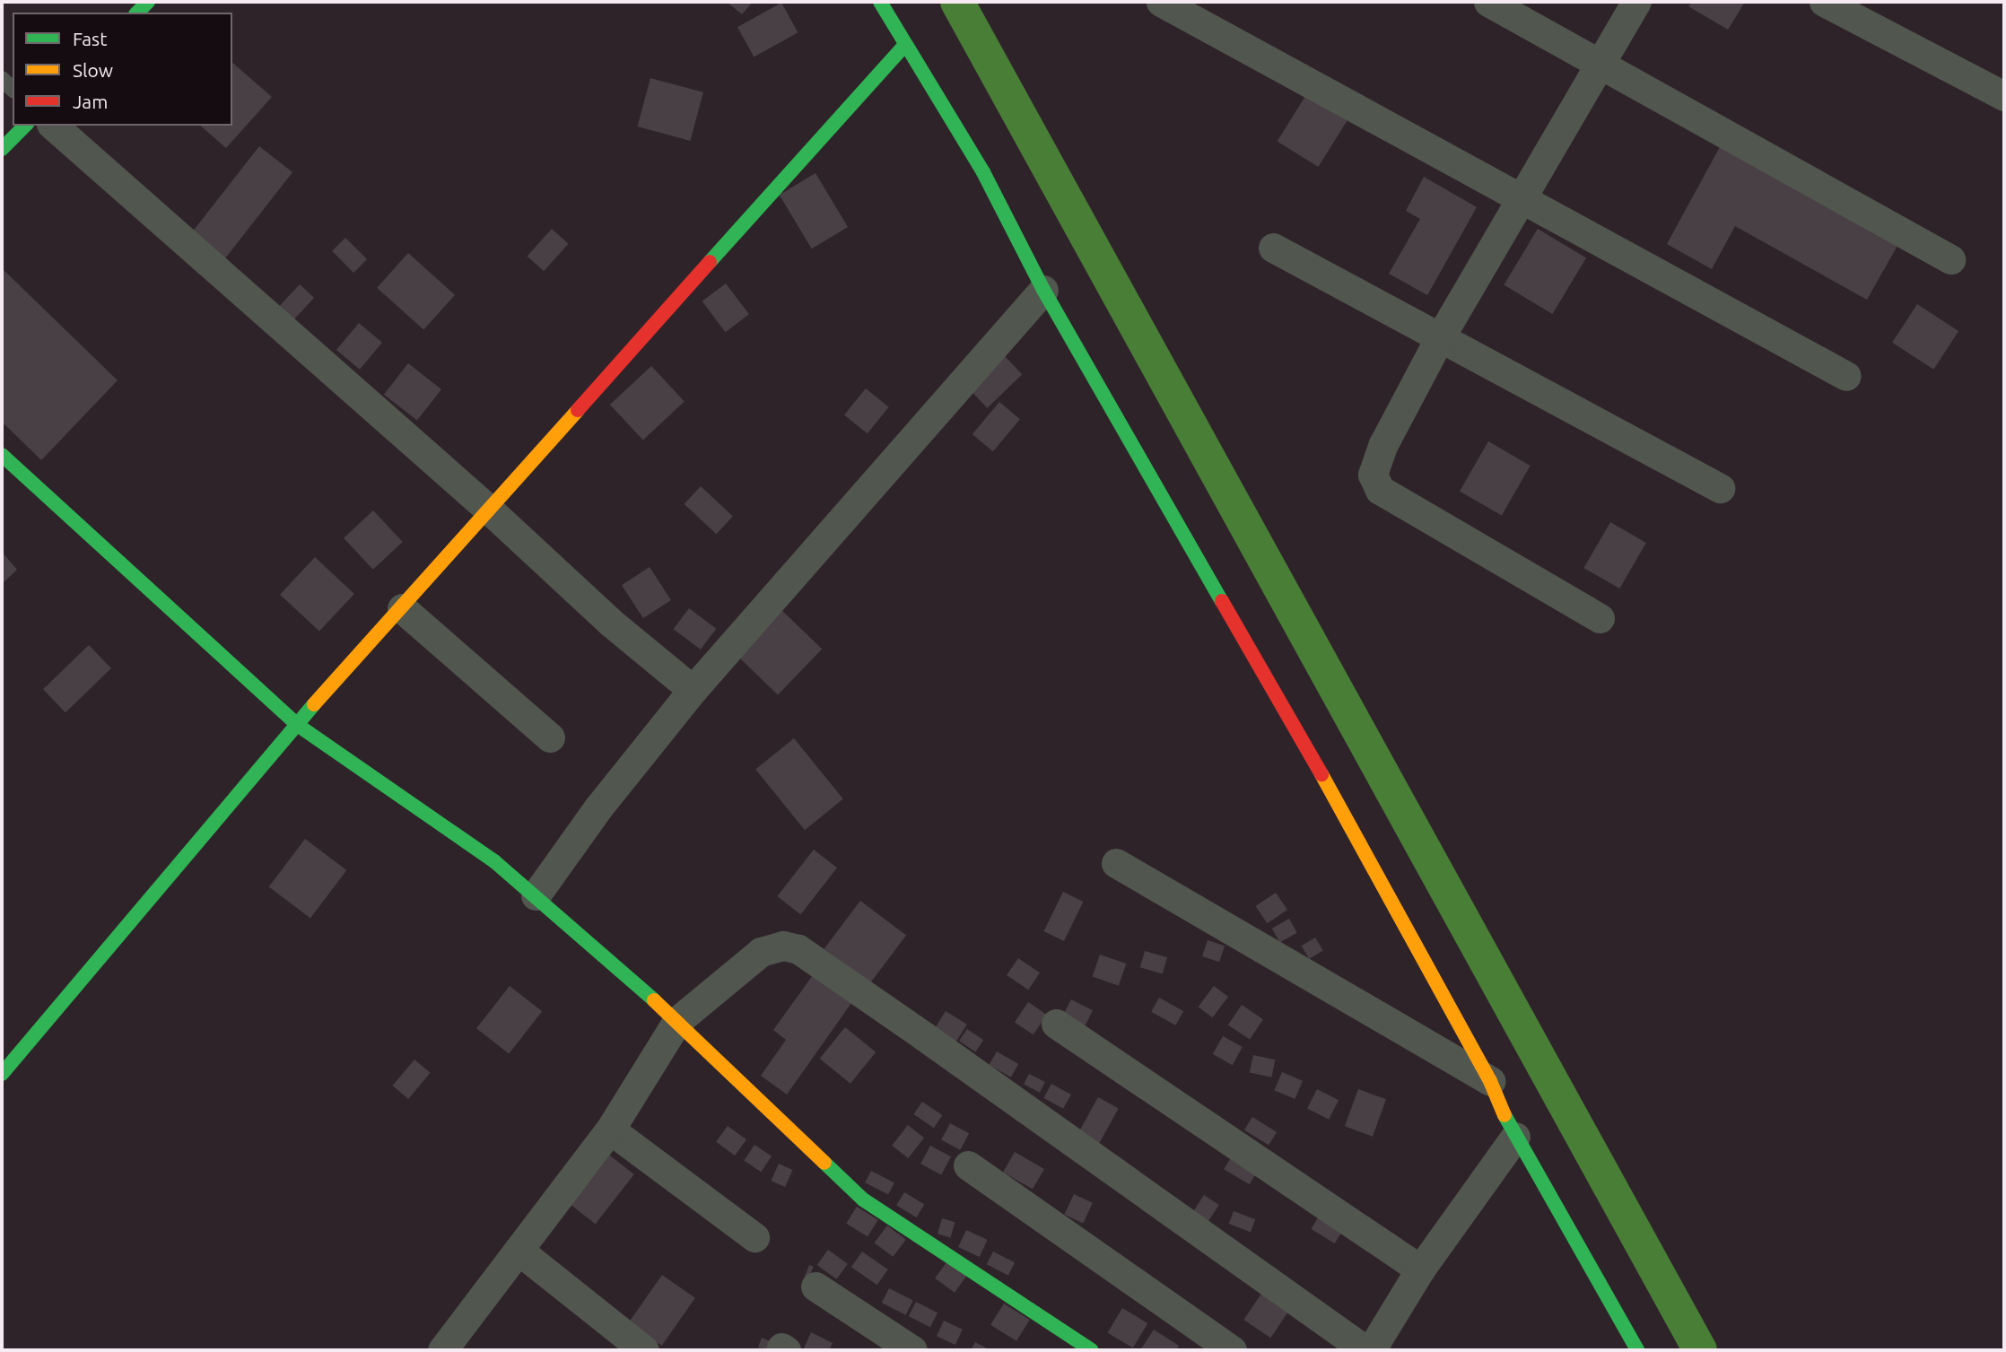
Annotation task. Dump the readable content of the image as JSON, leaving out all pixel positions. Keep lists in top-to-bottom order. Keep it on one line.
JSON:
{"legend":["Fast","Slow","Jam"]}
